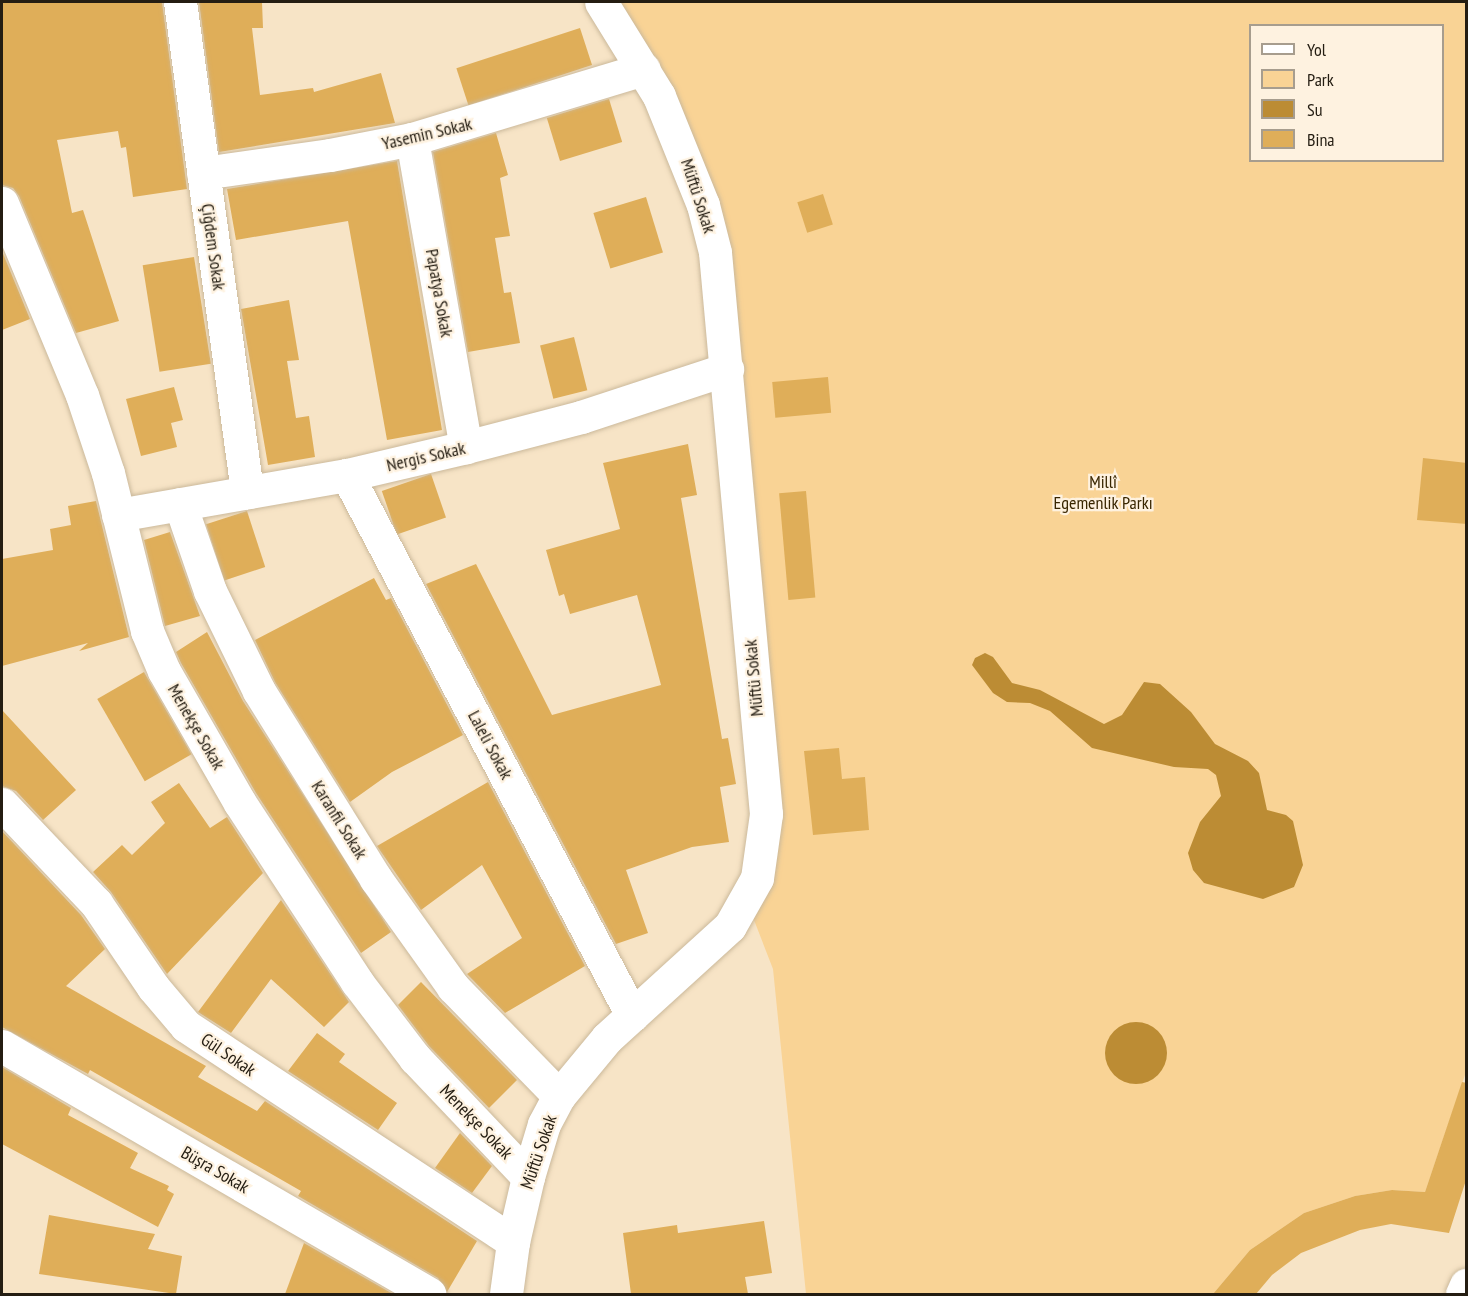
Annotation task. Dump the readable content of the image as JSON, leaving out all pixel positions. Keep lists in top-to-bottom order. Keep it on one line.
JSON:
{"streets":{"street":["Yasemin Sokak","Müftü Sokak","Çiğdem Sokak","Papatya Sokak","Nergis Sokak","Menekşe Sokak","Laleli Sokak","Karanfil Sokak","Gül Sokak","Büşra Sokak"]},"crossings":[["Yasemin Sokak","Müftü Sokak"],["Yasemin Sokak","Çiğdem Sokak"],["Yasemin Sokak","Papatya Sokak"],["Müftü Sokak","Nergis Sokak"],["Müftü Sokak","Menekşe Sokak"],["Müftü Sokak","Laleli Sokak"],["Müftü Sokak","Karanfil Sokak"],["Müftü Sokak","Gül Sokak"],["Çiğdem Sokak","Nergis Sokak"],["Papatya Sokak","Nergis Sokak"],["Nergis Sokak","Menekşe Sokak"],["Nergis Sokak","Laleli Sokak"],["Nergis Sokak","Karanfil Sokak"]],"parks":["Millî Egemenlik Parkı"],"legend":["Yol","Park","Su","Bina"]}
